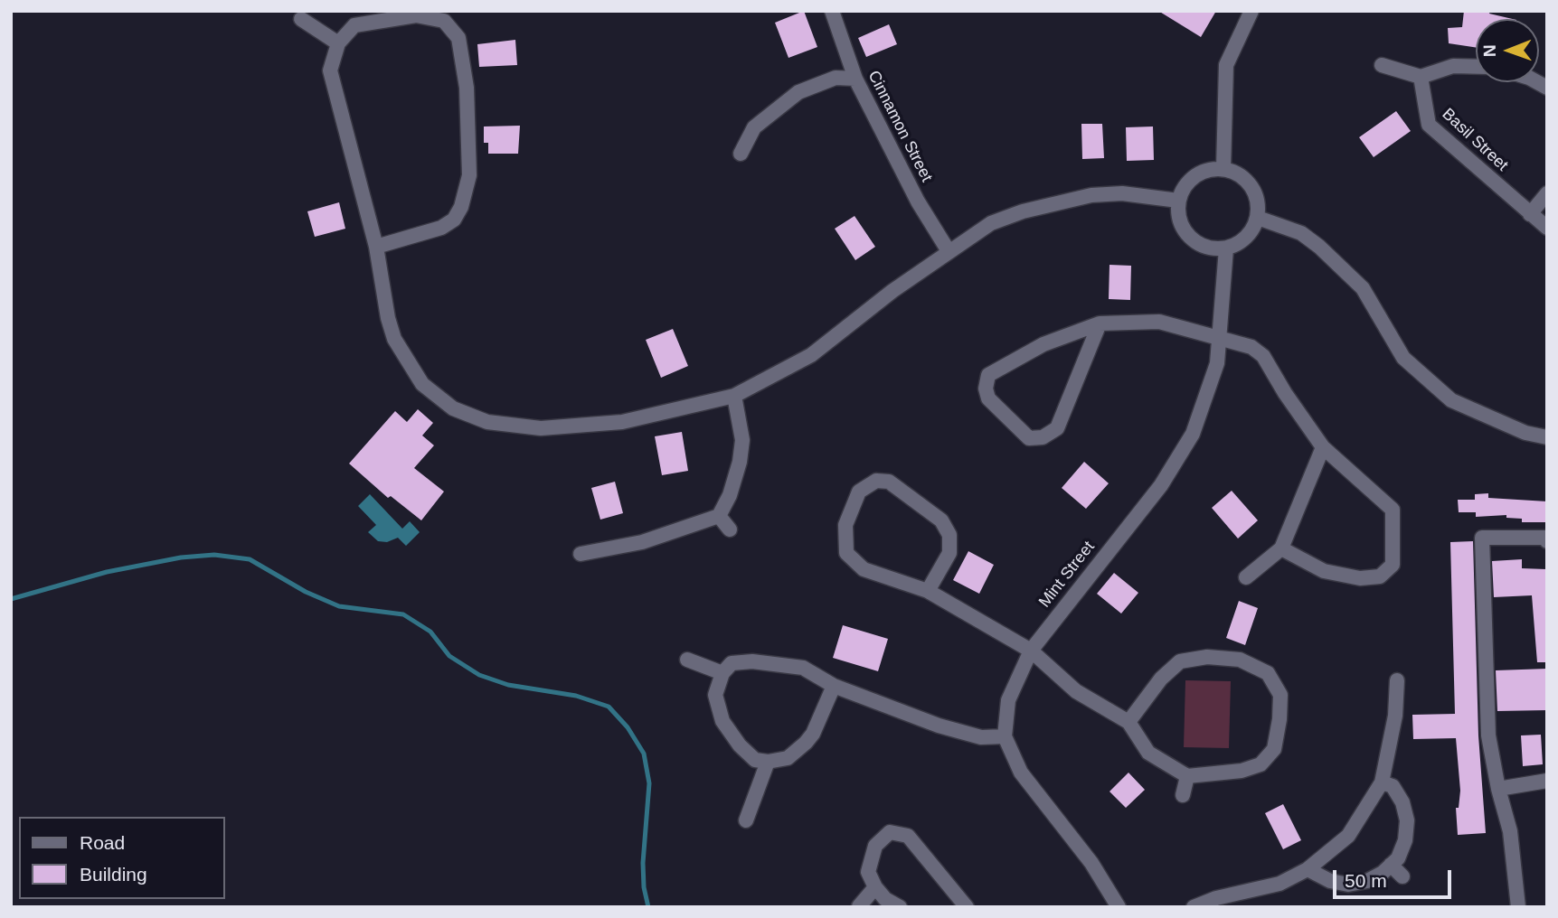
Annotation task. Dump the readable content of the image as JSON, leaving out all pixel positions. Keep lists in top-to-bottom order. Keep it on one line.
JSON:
{"streets":{"street":["Cinnamon Street","Basil Street","Mint Street"]},"legend":["Road","Building"],"scale_bar":"50 m","north":"left"}
